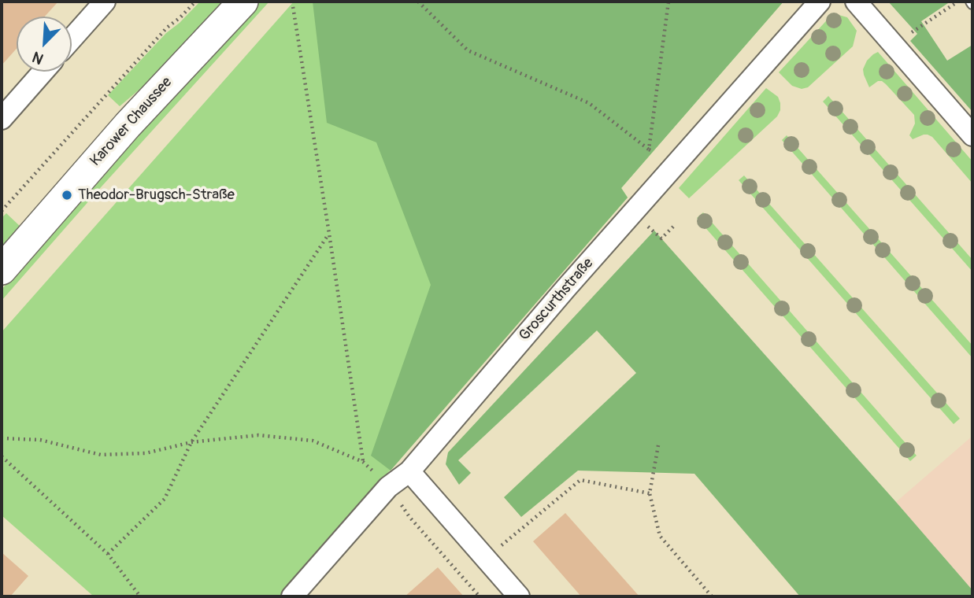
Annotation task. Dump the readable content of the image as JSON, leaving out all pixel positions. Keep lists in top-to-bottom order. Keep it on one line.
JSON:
{"streets":{"main road":["Karower Chaussee"],"street":["Groscurthstraße"]},"places":["Theodor-Brugsch-Straße"],"north":"bottom left"}
